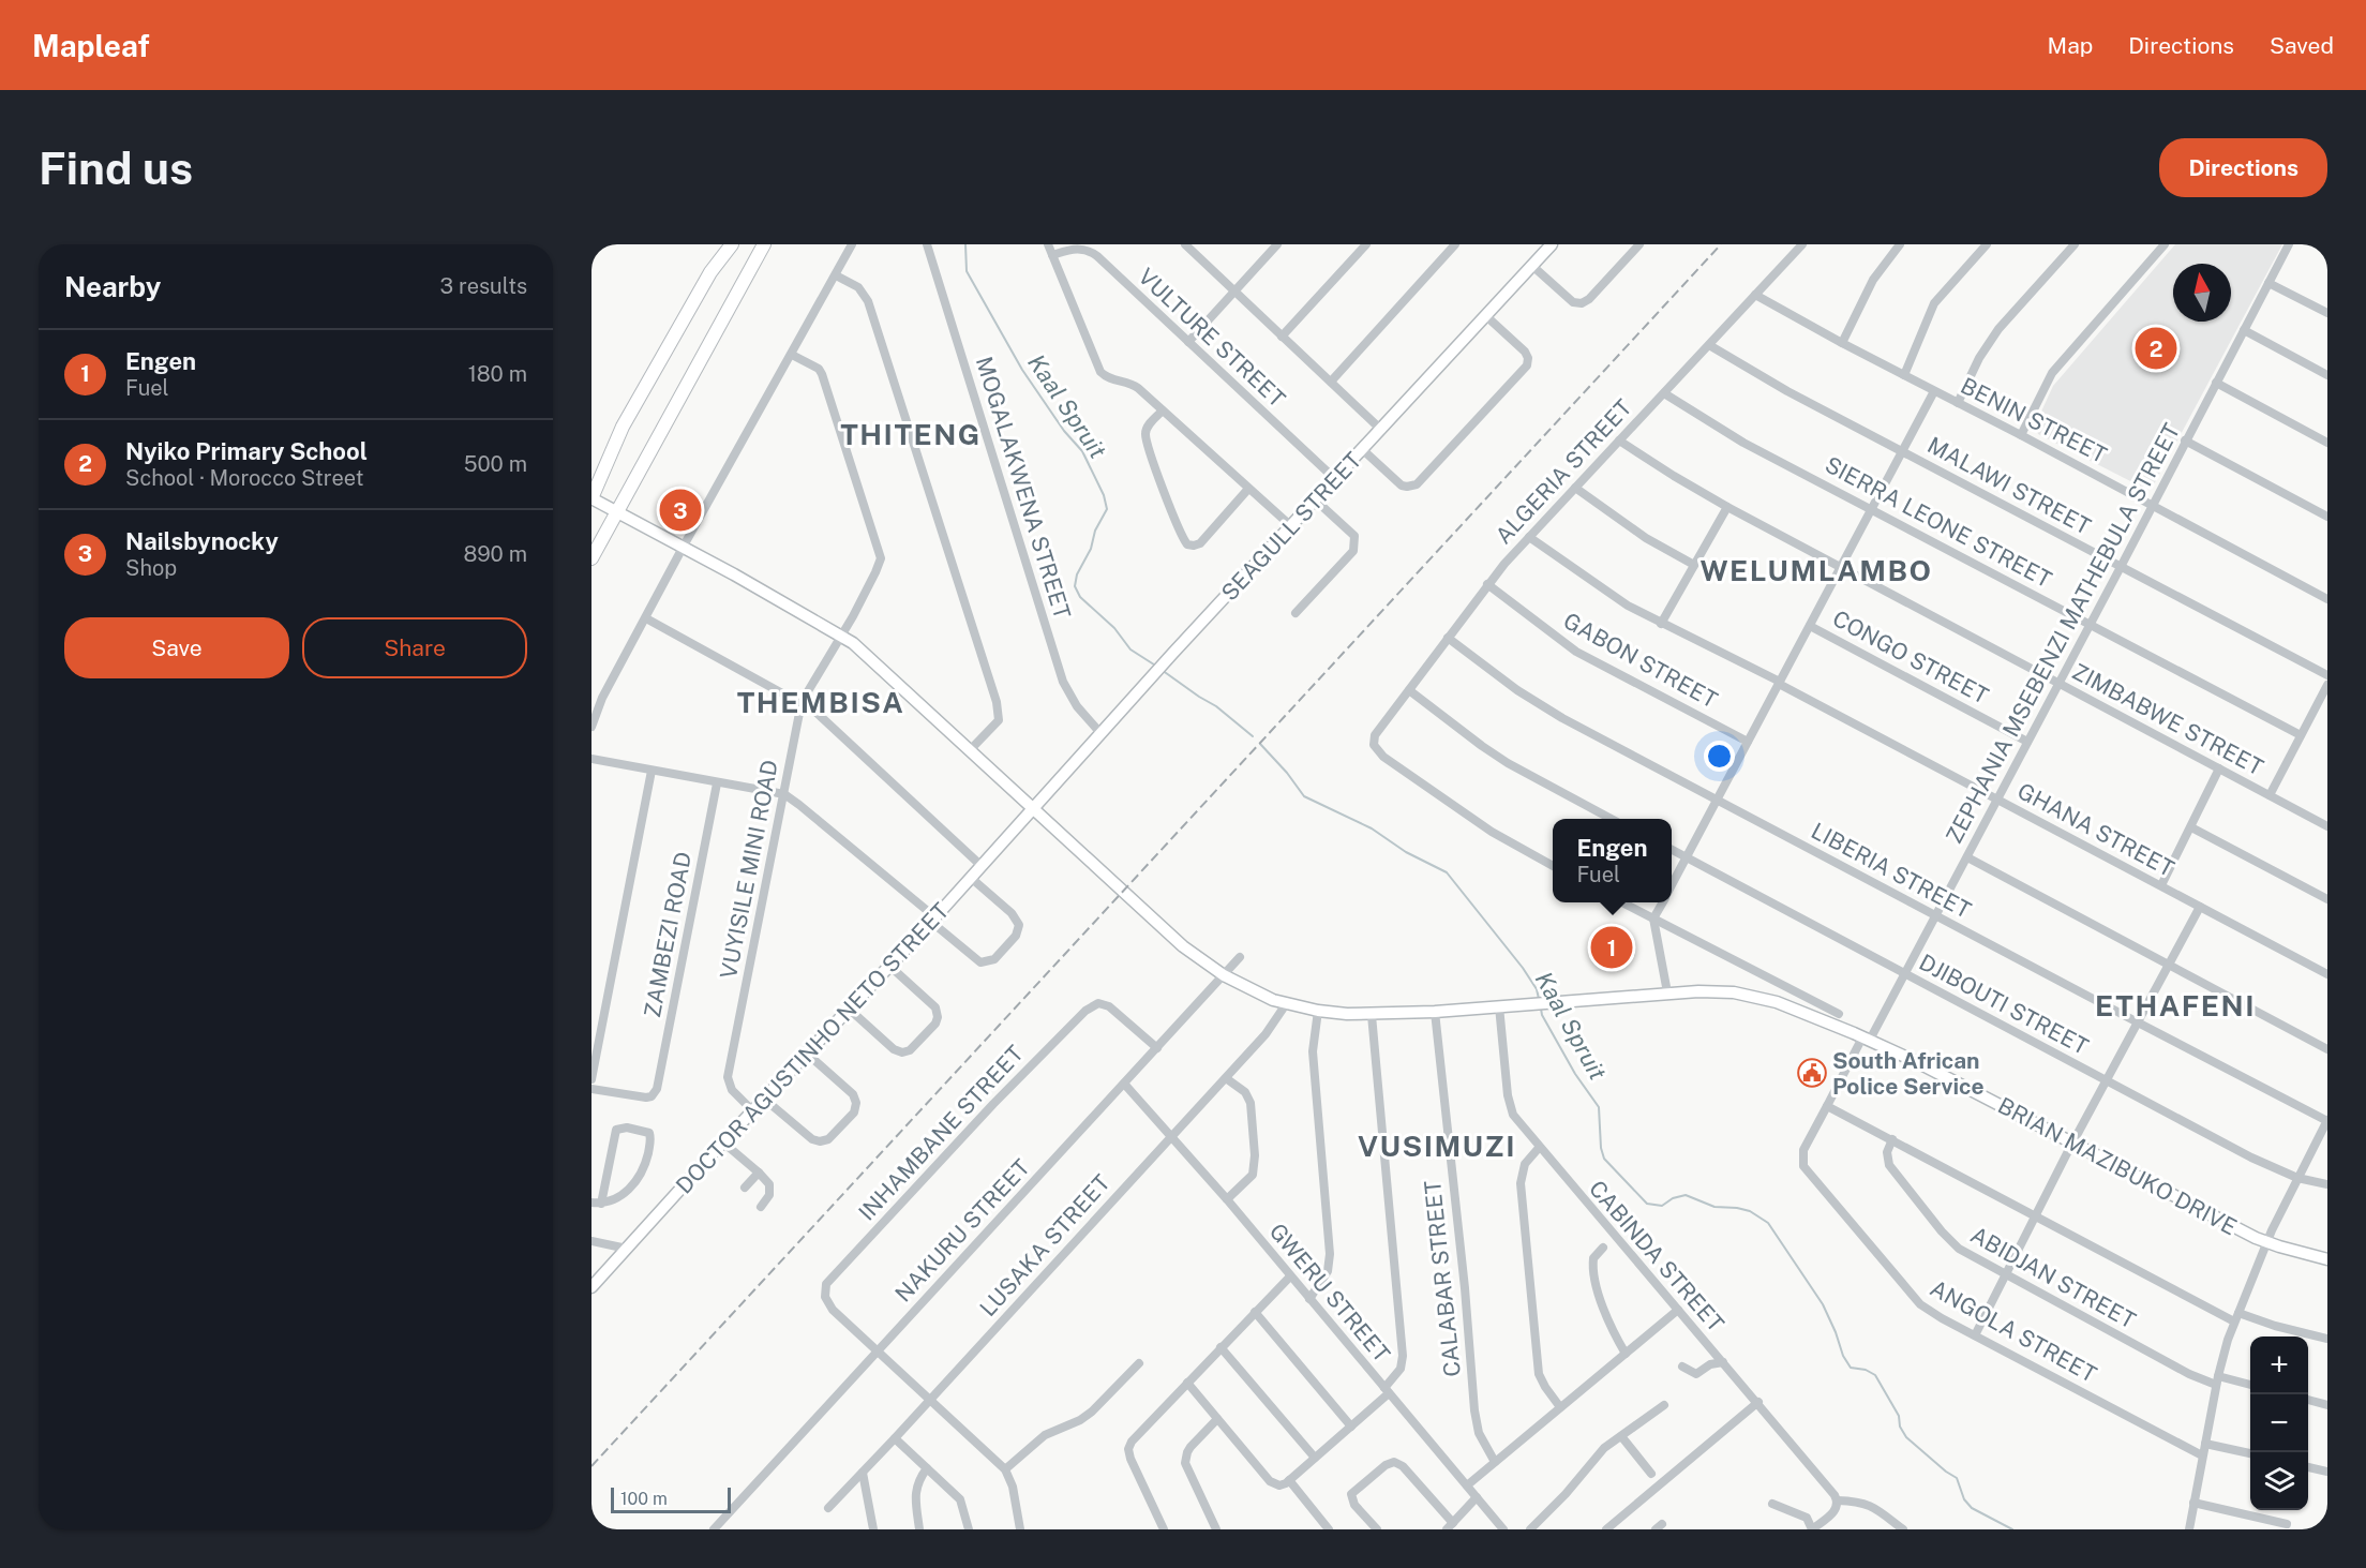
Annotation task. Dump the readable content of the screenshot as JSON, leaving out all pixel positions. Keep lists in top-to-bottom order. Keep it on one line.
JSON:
{"streets":{"street":["VULTURE STREET","BENIN STREET","ALGERIA STREET","MALAWI STREET","MOGALAKWENA STREET","SIERRA LEONE STREET","SEAGULL STREET","ZEPHANIA MSEBENZI MATHEBULA STREET","CONGO STREET","GABON STREET","ZIMBABWE STREET","GHANA STREET","VUYISILE MINI ROAD","LIBERIA STREET","ZAMBEZI ROAD","DJIBOUTI STREET","DOCTOR AGUSTINHO NETO STREET","INHAMBANE STREET","BRIAN MAZIBUKO DRIVE","NAKURU STREET","LUSAKA STREET","CABINDA STREET","ABIDJAN STREET","CALABAR STREET","GWERU STREET","ANGOLA STREET"]},"crossings":[["VULTURE STREET","SEAGULL STREET"],["BENIN STREET","ALGERIA STREET"],["BENIN STREET","ZEPHANIA MSEBENZI MATHEBULA STREET"],["ALGERIA STREET","MALAWI STREET"],["ALGERIA STREET","SIERRA LEONE STREET"],["ALGERIA STREET","GABON STREET"],["ALGERIA STREET","ZIMBABWE STREET"],["ALGERIA STREET","GHANA STREET"],["ALGERIA STREET","LIBERIA STREET"],["MALAWI STREET","ZEPHANIA MSEBENZI MATHEBULA STREET"],["MOGALAKWENA STREET","SEAGULL STREET"],["SIERRA LEONE STREET","ZEPHANIA MSEBENZI MATHEBULA STREET"],["SEAGULL STREET","DOCTOR AGUSTINHO NETO STREET"],["SEAGULL STREET","BRIAN MAZIBUKO DRIVE"],["ZEPHANIA MSEBENZI MATHEBULA STREET","CONGO STREET"],["ZEPHANIA MSEBENZI MATHEBULA STREET","ZIMBABWE STREET"],["ZEPHANIA MSEBENZI MATHEBULA STREET","GHANA STREET"],["ZEPHANIA MSEBENZI MATHEBULA STREET","LIBERIA STREET"],["ZEPHANIA MSEBENZI MATHEBULA STREET","DJIBOUTI STREET"],["ZEPHANIA MSEBENZI MATHEBULA STREET","BRIAN MAZIBUKO DRIVE"],["ZEPHANIA MSEBENZI MATHEBULA STREET","ANGOLA STREET"],["VUYISILE MINI ROAD","DOCTOR AGUSTINHO NETO STREET"],["VUYISILE MINI ROAD","BRIAN MAZIBUKO DRIVE"],["DOCTOR AGUSTINHO NETO STREET","BRIAN MAZIBUKO DRIVE"],["INHAMBANE STREET","NAKURU STREET"],["INHAMBANE STREET","LUSAKA STREET"],["BRIAN MAZIBUKO DRIVE","NAKURU STREET"],["BRIAN MAZIBUKO DRIVE","LUSAKA STREET"],["BRIAN MAZIBUKO DRIVE","CABINDA STREET"],["BRIAN MAZIBUKO DRIVE","CALABAR STREET"],["BRIAN MAZIBUKO DRIVE","ANGOLA STREET"],["NAKURU STREET","GWERU STREET"],["LUSAKA STREET","GWERU STREET"]],"districts":["THITENG","WELUMLAMBO","THEMBISA","ETHAFENI","VUSIMUZI"],"water":["Kaal Spruit"],"places":{"public building":["South African Police Service"]},"scale_bar":"100 m","north":"top","page":{"header":"Mapleaf","nav":["Map","Directions","Saved"],"buttons":["Directions",["Save","Share"]],"title":"Find us","heading":["Nearby","3 results"],"pins":["2","3","1"],"list":[{"mark":"1","name":"Engen","note":"Fuel","value":"180 m"},{"mark":"2","name":"Nyiko Primary School","note":"School · Morocco Street","value":"500 m"},{"mark":"3","name":"Nailsbynocky","note":"Shop","value":"890 m"}],"popup":["Engen","Fuel"],"map_buttons":["+","−"],"scale":"100 m"}}
